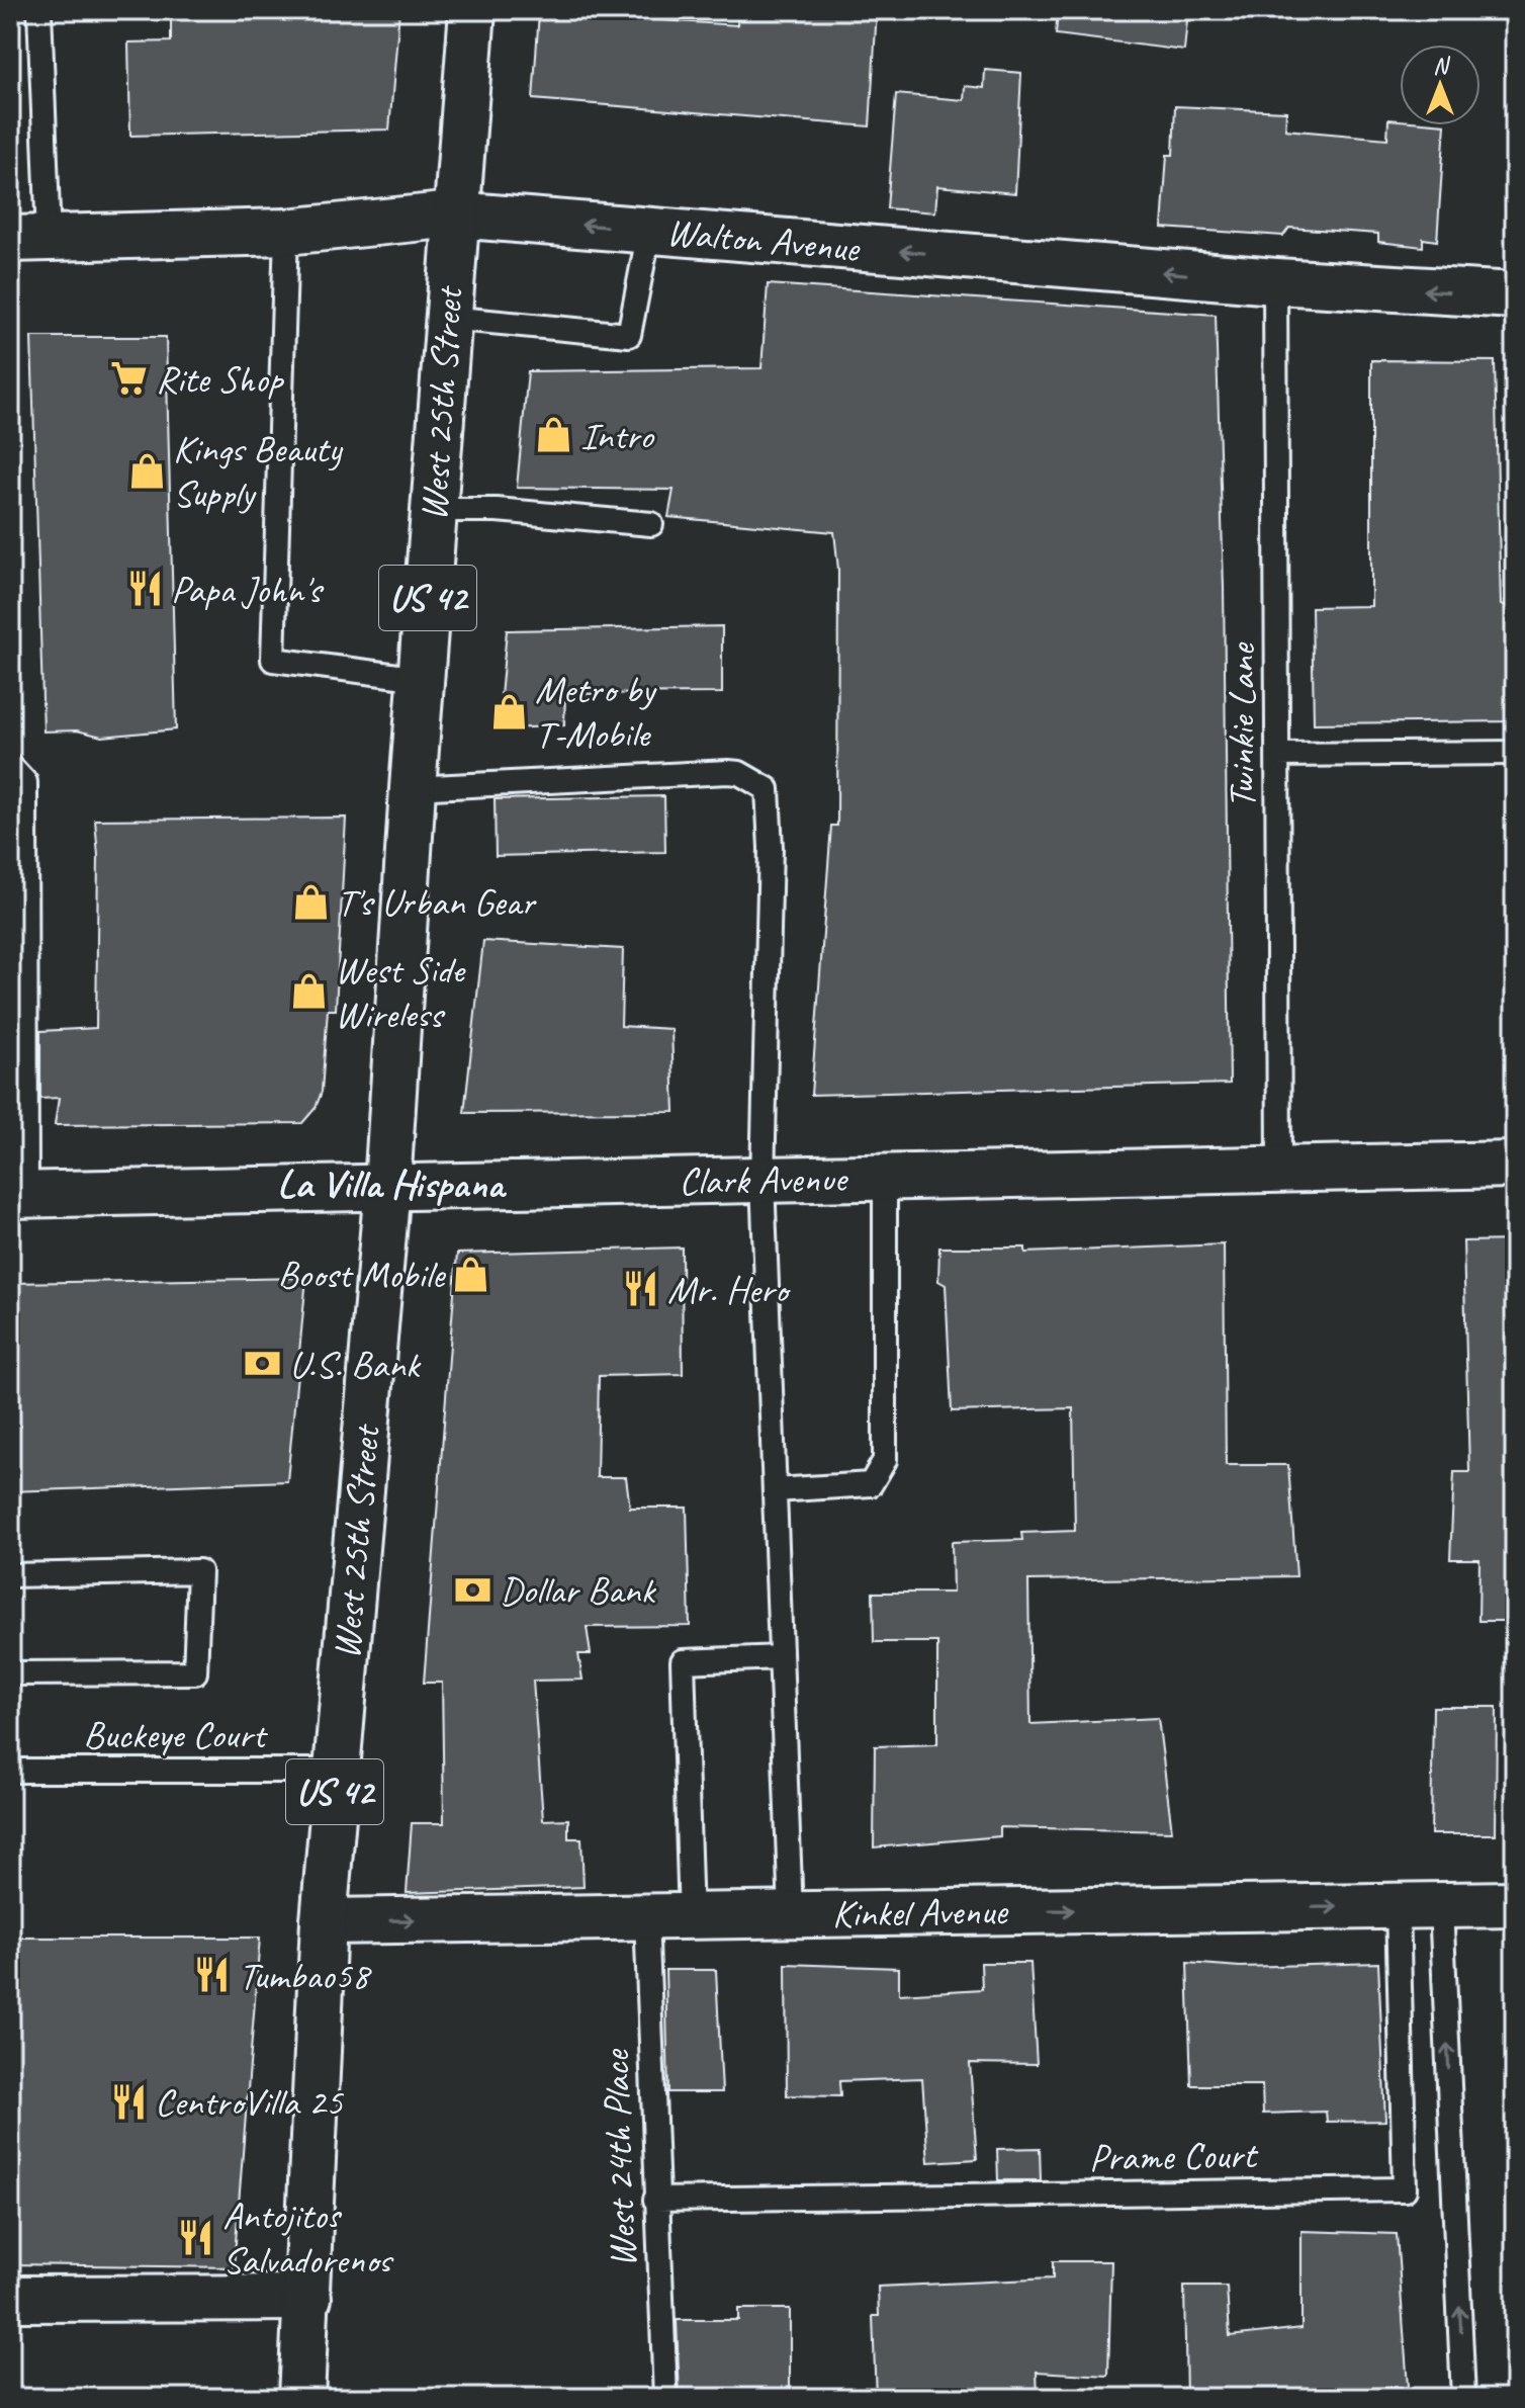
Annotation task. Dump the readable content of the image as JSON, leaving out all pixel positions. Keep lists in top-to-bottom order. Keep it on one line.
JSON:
{"streets":{"street":["Walton Avenue","West 25th Street","US 42","Clark Avenue","Kinkel Avenue"],"lane":["Twinkie Lane","Buckeye Court","Prame Court","West 24th Place"]},"crossings":[["Walton Avenue","West 25th Street"],["Walton Avenue","Twinkie Lane"],["West 25th Street","Clark Avenue"],["West 25th Street","Buckeye Court"],["West 25th Street","Kinkel Avenue"],["Twinkie Lane","Clark Avenue"],["Kinkel Avenue","Prame Court"],["Kinkel Avenue","West 24th Place"],["Prame Court","West 24th Place"]],"one_way":["Walton Avenue","Kinkel Avenue"],"districts":["La Villa Hispana"],"places":{"supermarket":["Rite Shop"],"shop":["Intro","Kings Beauty Supply","Metro by T-Mobile","T's Urban Gear","West Side Wireless","Boost Mobile"],"restaurant":["Papa John's","Mr. Hero","Tumbao58","CentroVilla 25","Antojitos Salvadorenos"],"bank":["U.S. Bank","Dollar Bank"]},"north":"top"}
